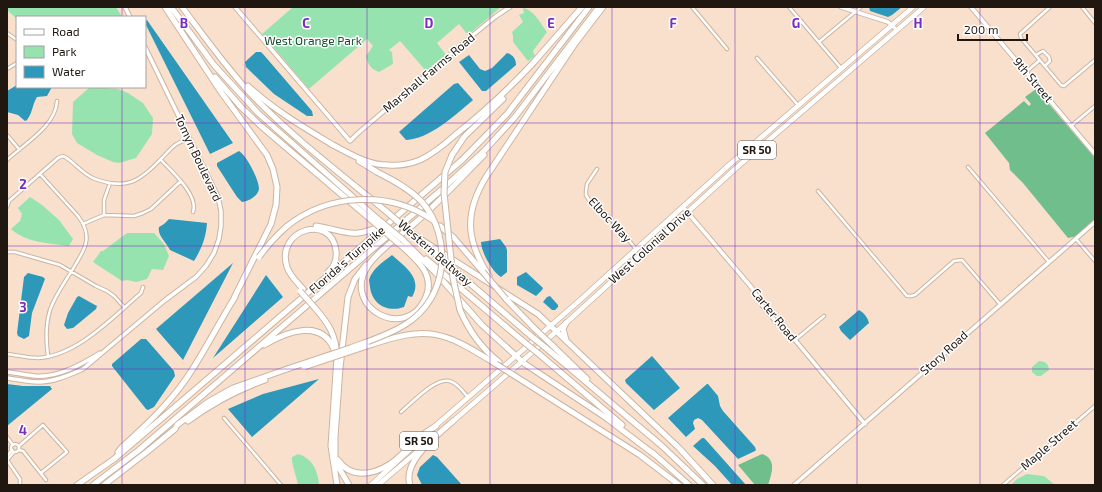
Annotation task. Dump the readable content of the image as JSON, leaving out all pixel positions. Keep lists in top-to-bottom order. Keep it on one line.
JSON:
{"streets":{"highway":["SR 50","West Colonial Drive","Western Beltway","Florida's Turnpike"],"street":["Marshall Farms Road","9th Street","Tomyn Boulevard","Elboc Way","Carter Road","Story Road","Maple Street"]},"crossings":[["Elboc Way","West Colonial Drive"],["West Colonial Drive","Carter Road"],["Carter Road","Story Road"]],"parks":["West Orange Park"],"legend":["Road","Park","Water"],"scale_bar":"200 m","grid":{"columns":["B","C","D","E","F","G","H"],"rows":["2","3","4"]}}
